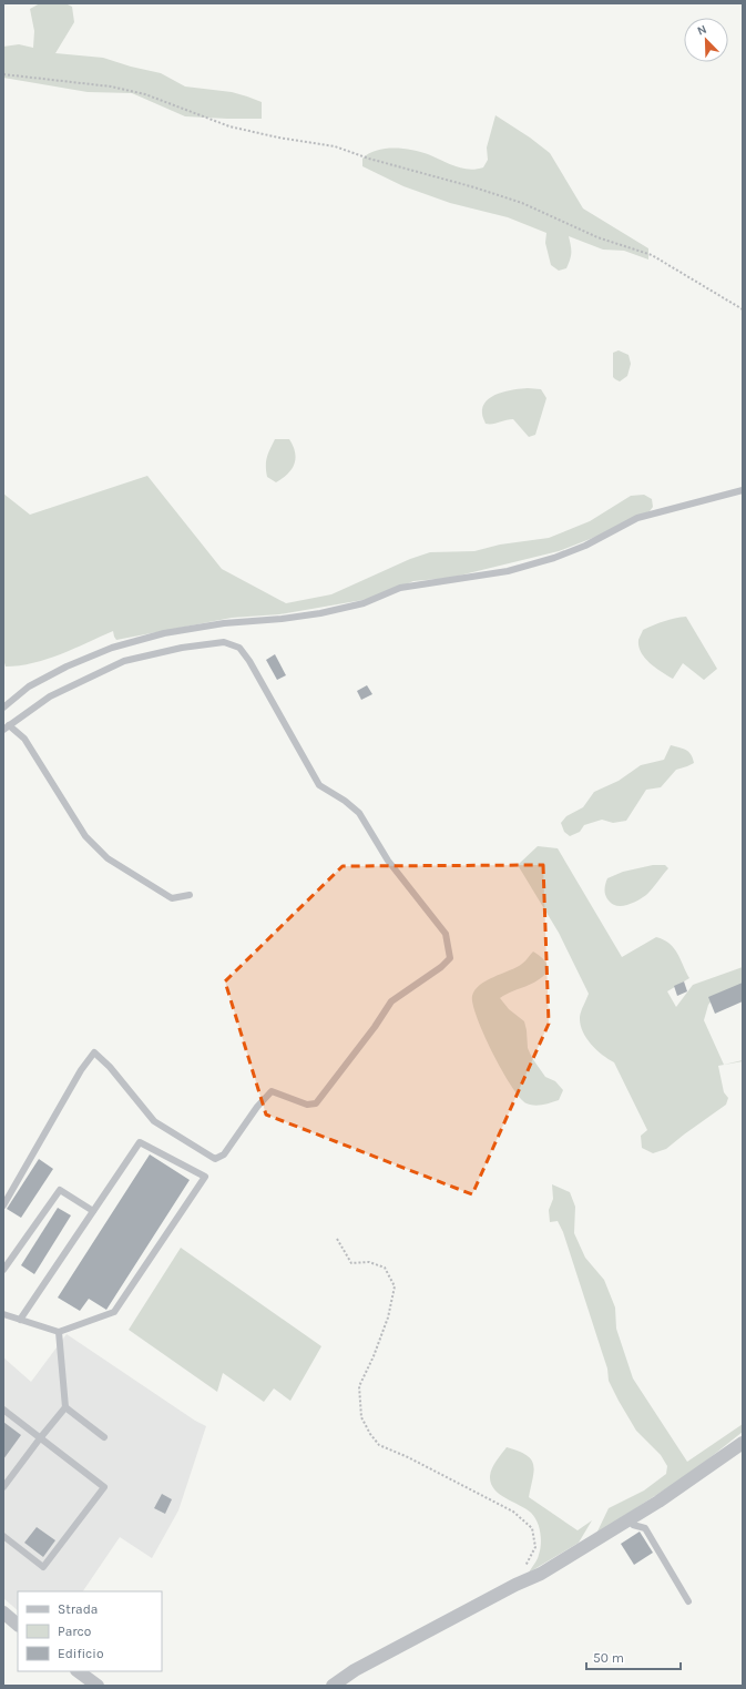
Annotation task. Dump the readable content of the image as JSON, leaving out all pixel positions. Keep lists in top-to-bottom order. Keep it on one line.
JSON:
{"legend":["Strada","Parco","Edificio"],"scale_bar":"50 m","north":"top left"}
